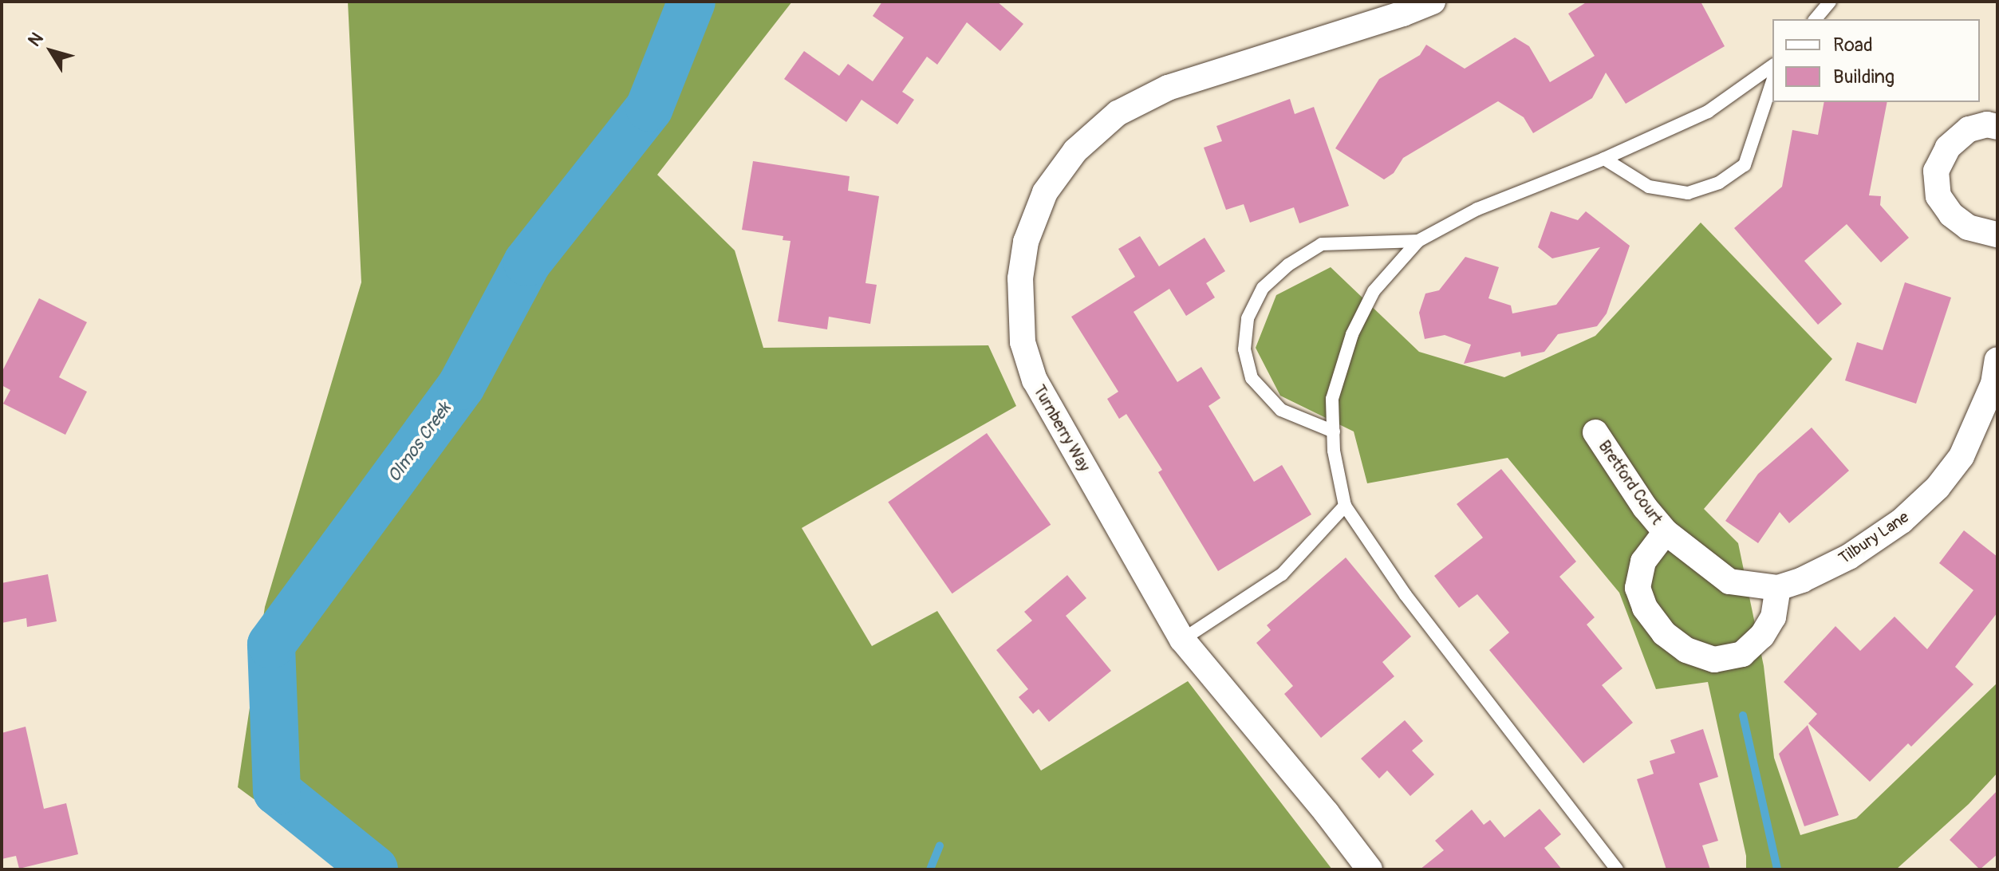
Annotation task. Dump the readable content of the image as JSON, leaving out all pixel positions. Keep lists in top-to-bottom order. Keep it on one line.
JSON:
{"streets":{"street":["Turnberry Way","Bretford Court","Tilbury Lane"]},"crossings":[["Bretford Court","Tilbury Lane"]],"water":["Olmos Creek"],"legend":["Road","Building"],"north":"top left"}
